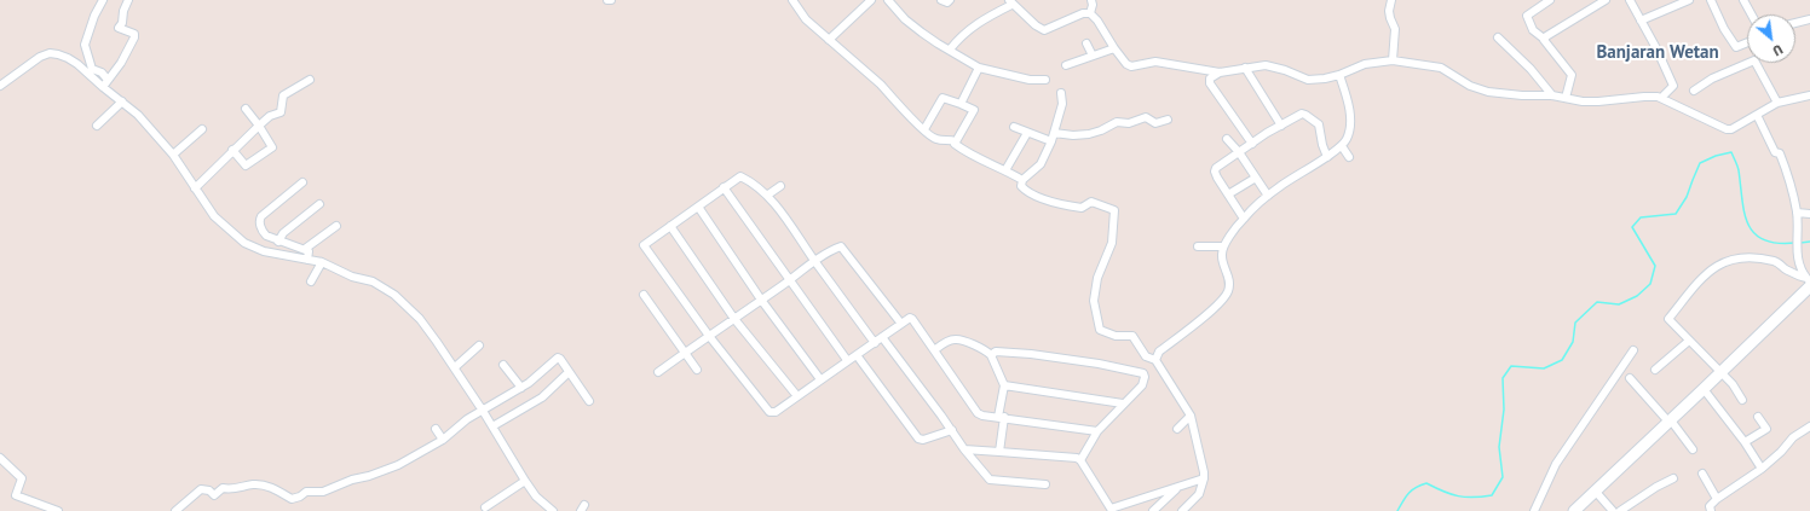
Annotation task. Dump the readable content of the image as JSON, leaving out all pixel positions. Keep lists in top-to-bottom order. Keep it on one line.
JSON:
{"districts":["Banjaran Wetan"],"north":"bottom right"}
